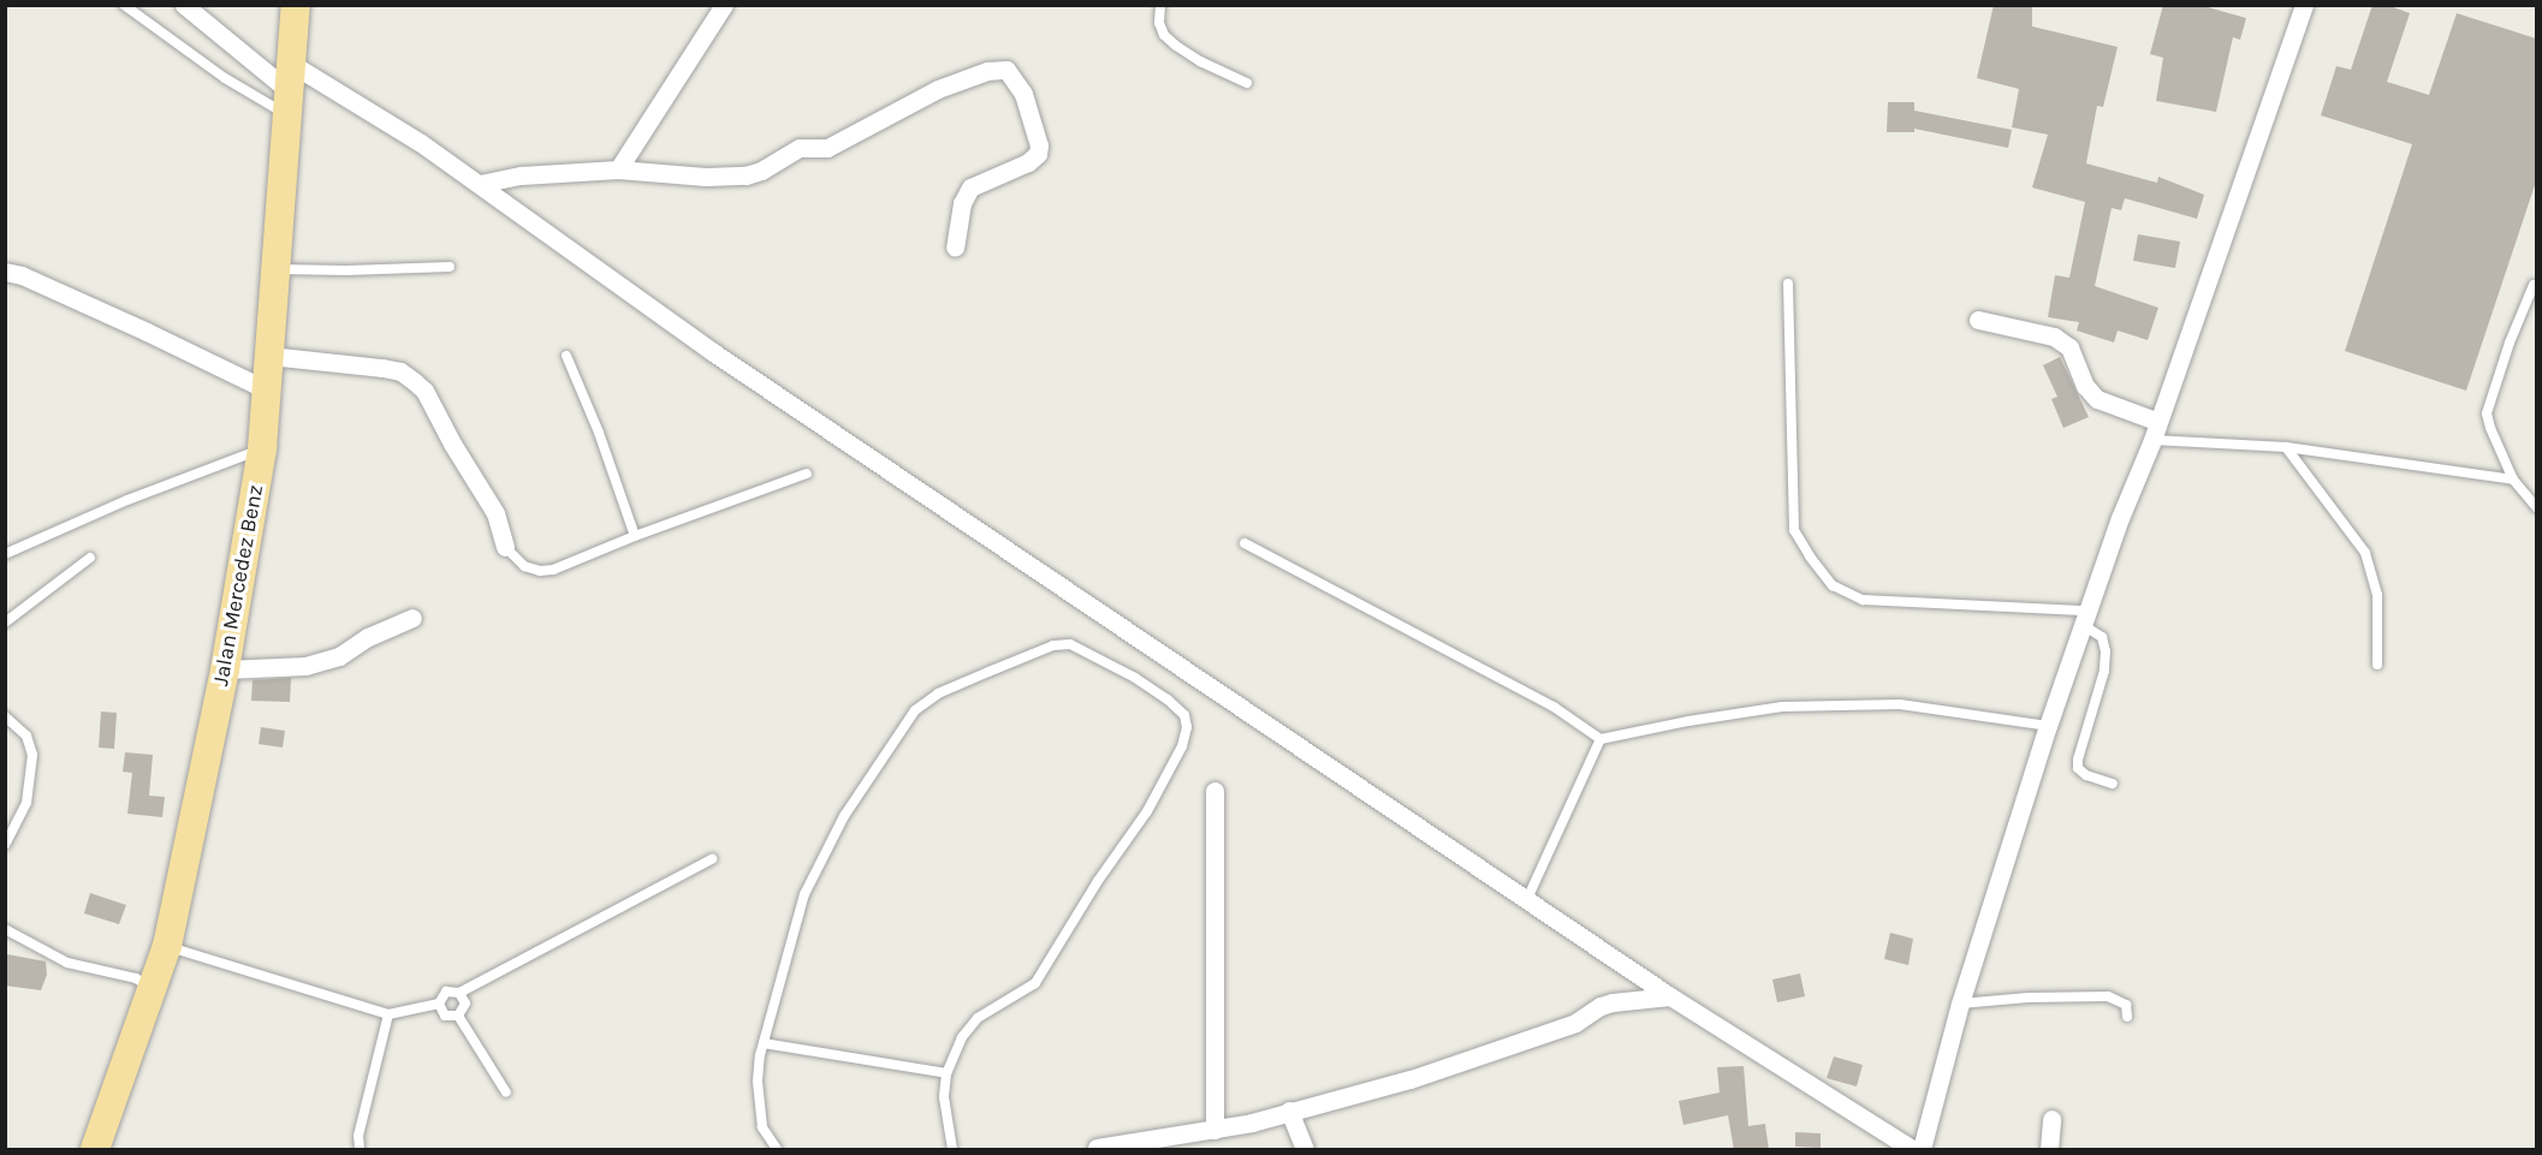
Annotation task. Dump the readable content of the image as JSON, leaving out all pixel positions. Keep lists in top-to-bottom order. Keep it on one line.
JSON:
{"streets":{"main road":["Jalan Mercedez Benz"]}}
